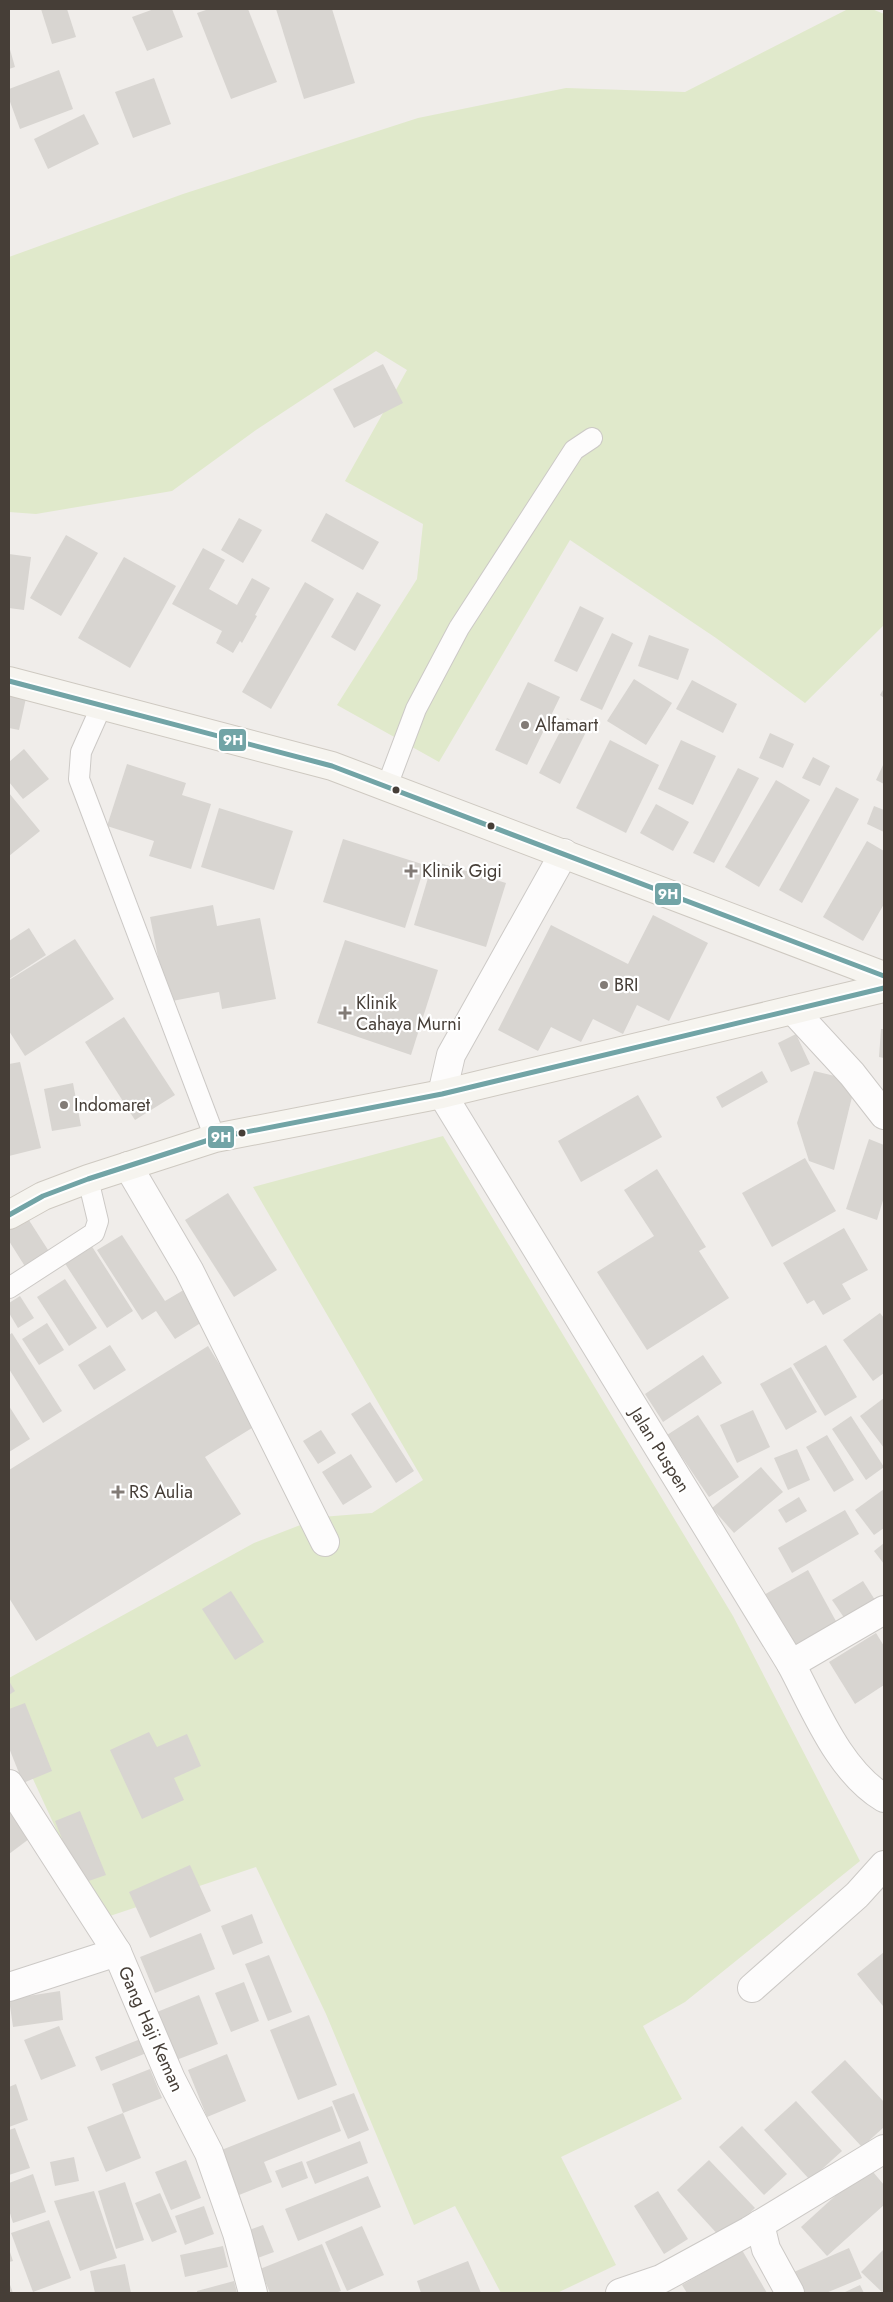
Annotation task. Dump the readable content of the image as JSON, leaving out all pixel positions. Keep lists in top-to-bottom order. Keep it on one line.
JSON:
{"streets":{"street":["Jalan Puspen","Gang Haji Keman"]},"places":{"other":["Alfamart","BRI","Indomaret"],"health":["Klinik Gigi","Klinik Cahaya Murni","RS Aulia"]},"lines":["transit line 9H"]}
